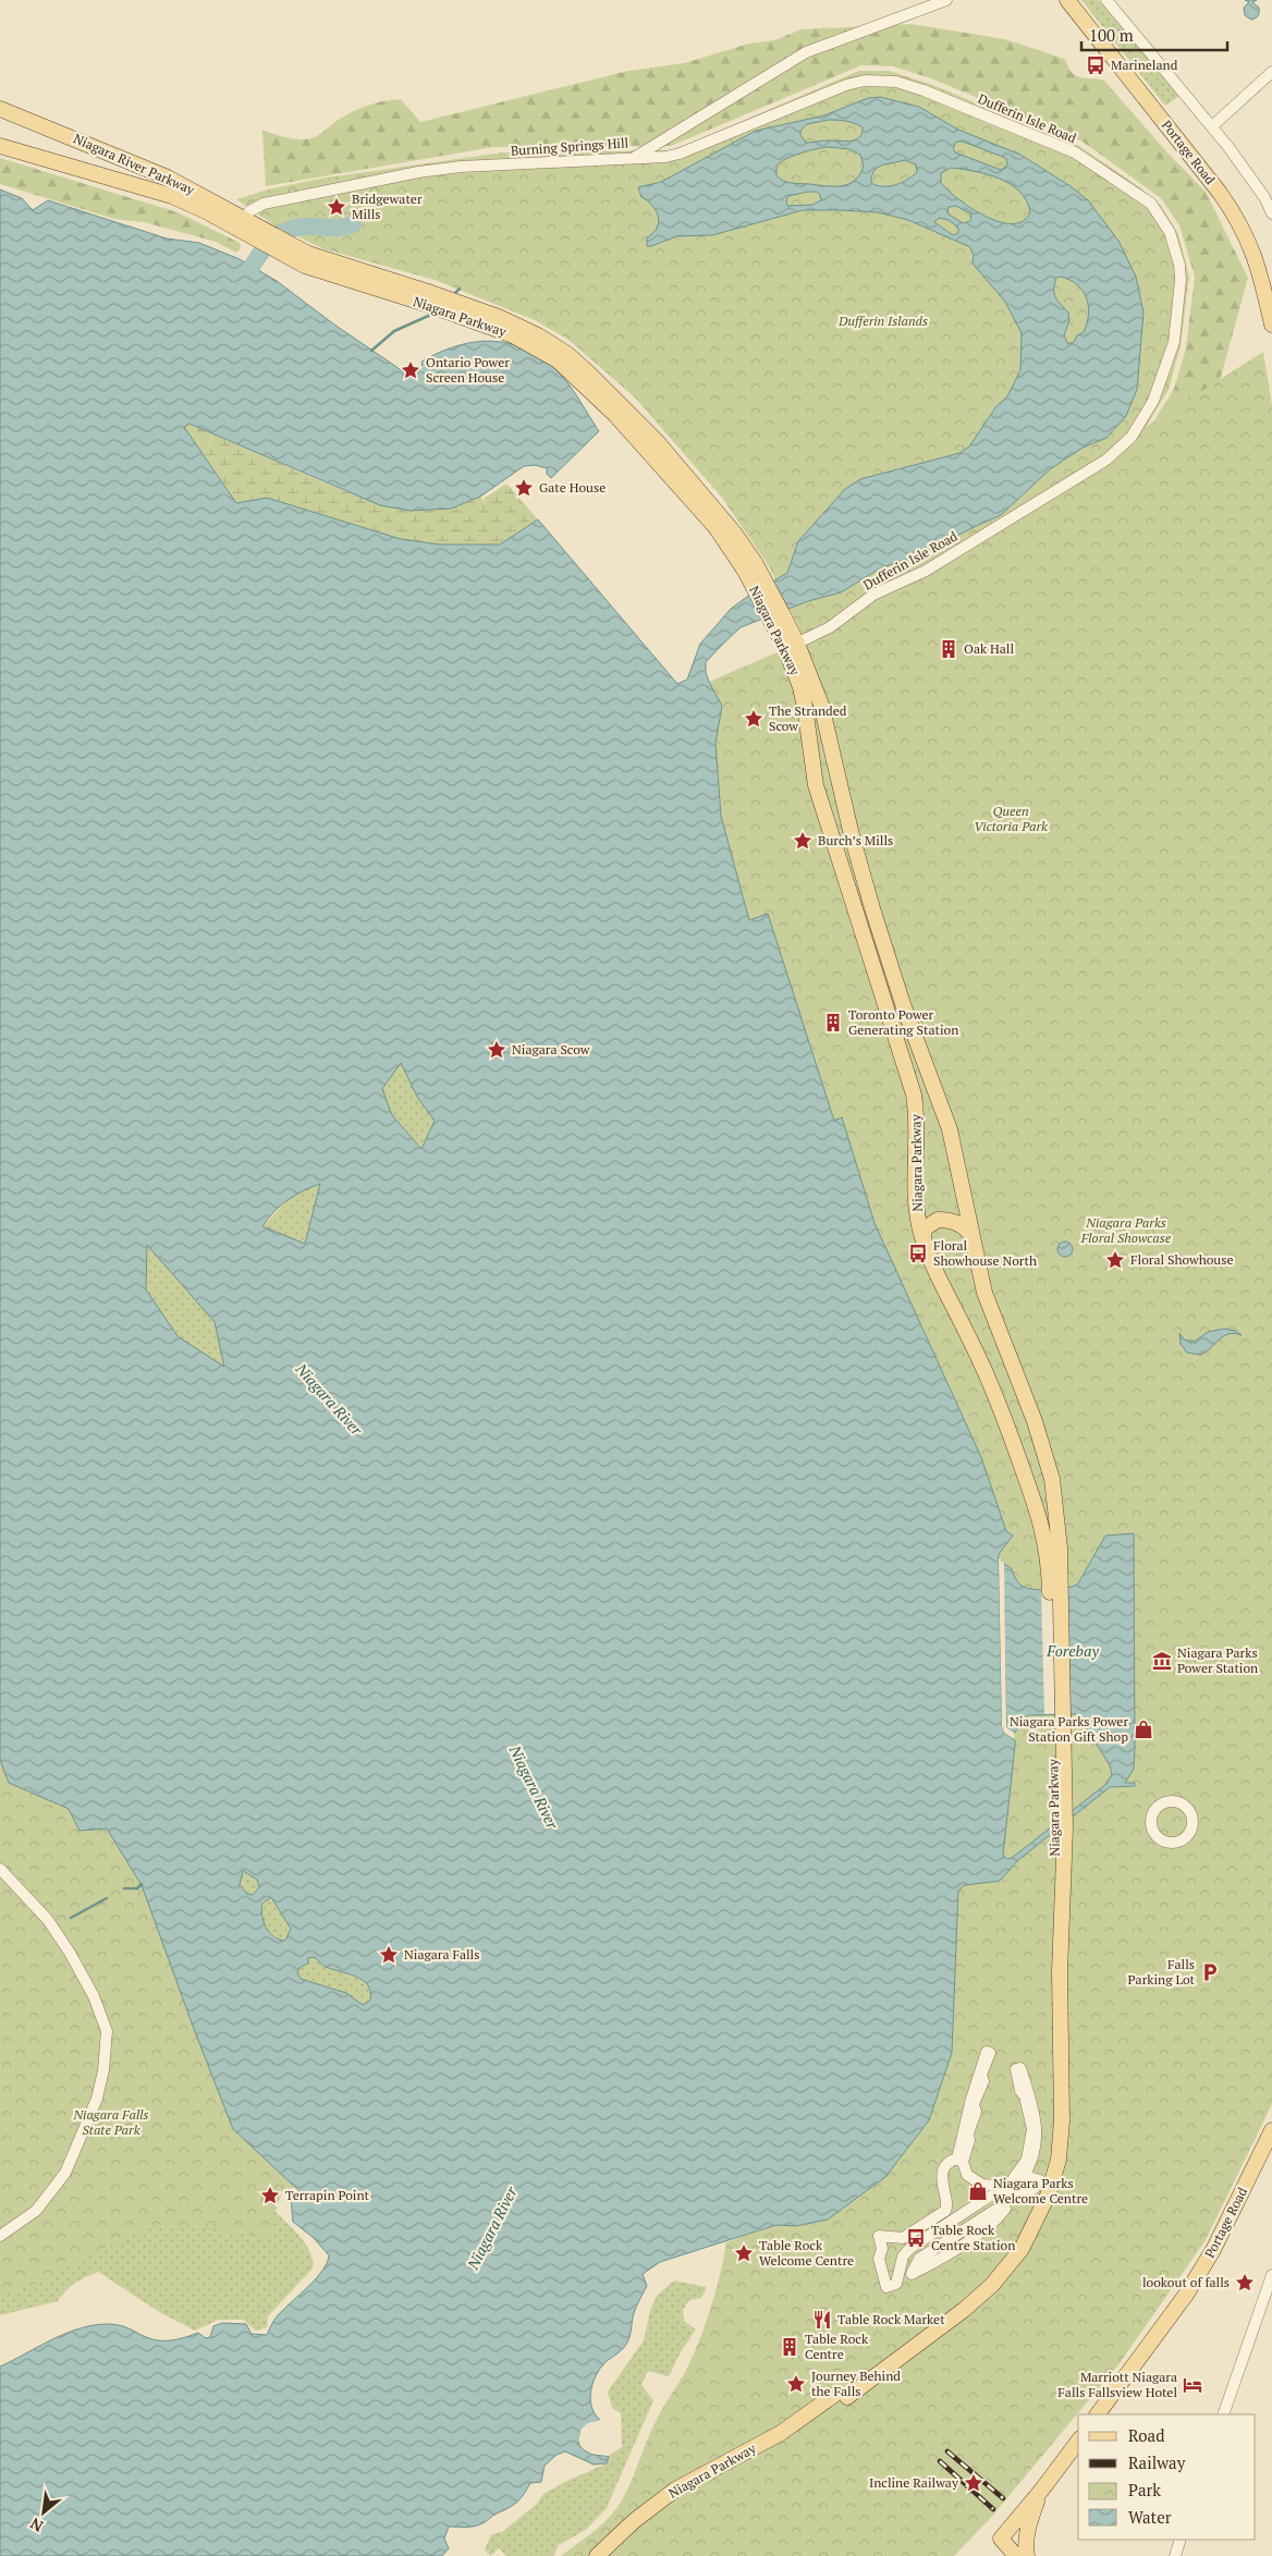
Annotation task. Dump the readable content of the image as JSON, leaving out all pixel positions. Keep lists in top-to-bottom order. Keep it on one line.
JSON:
{"streets":{"main road":["Portage Road","Niagara River Parkway","Niagara Parkway"],"street":["Dufferin Isle Road","Burning Springs Hill"]},"crossings":[["Dufferin Isle Road","Burning Springs Hill"],["Dufferin Isle Road","Niagara Parkway"],["Burning Springs Hill","Niagara River Parkway"],["Burning Springs Hill","Niagara Parkway"],["Niagara River Parkway","Niagara Parkway"]],"water":["Niagara River","Forebay"],"parks":["Dufferin Islands","Queen Victoria Park","Niagara Parks Floral Showcase","Niagara Falls State Park"],"places":{"bus stop":["Marineland","Floral Showhouse North","Table Rock Centre Station"],"place":["Bridgewater Mills","Ontario Power Screen House","Gate House","The Stranded Scow","Burch’s Mills","Niagara Scow","Floral Showhouse","Niagara Falls","Terrapin Point","Table Rock Welcome Centre","lookout of falls","Journey Behind the Falls","Incline Railway"],"building":["Oak Hall","Toronto Power Generating Station","Table Rock Centre"],"museum":["Niagara Parks Power Station"],"shop":["Niagara Parks Power Station Gift Shop","Niagara Parks Welcome Centre"],"parking":["Falls Parking Lot"],"restaurant":["Table Rock Market"],"hotel":["Marriott Niagara Falls Fallsview Hotel"]},"legend":["Road","Railway","Park","Water"],"scale_bar":"100 m","north":"bottom left"}
